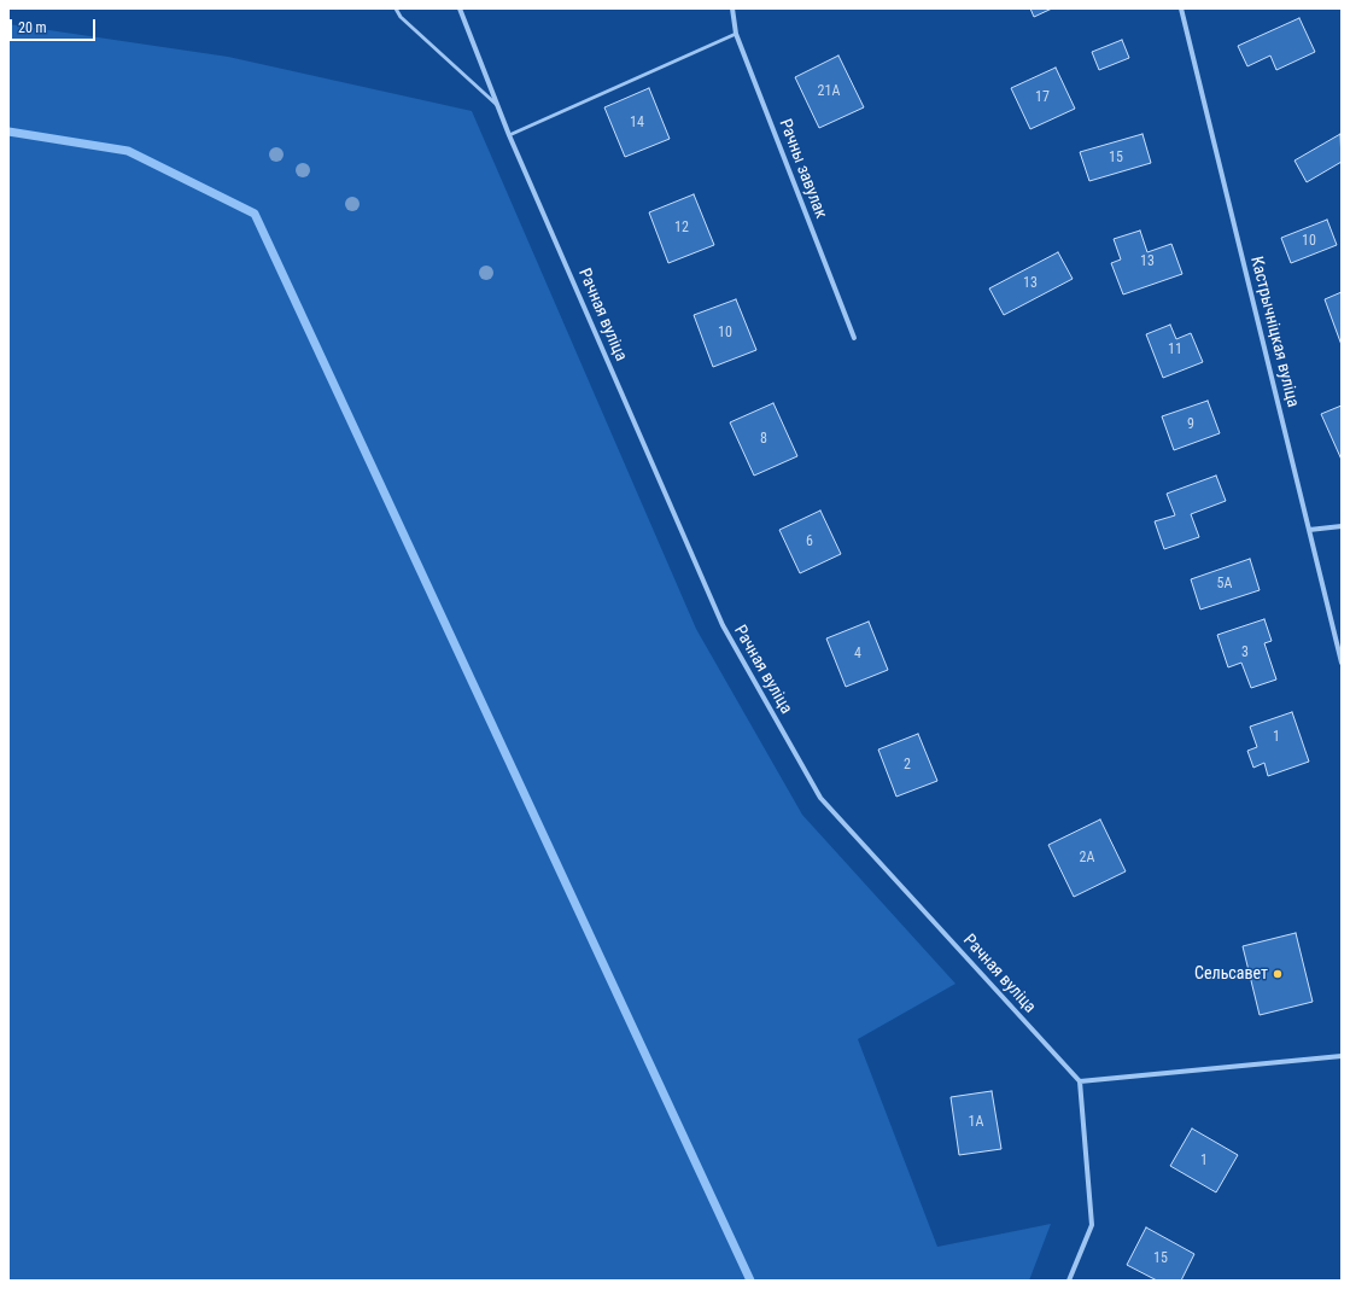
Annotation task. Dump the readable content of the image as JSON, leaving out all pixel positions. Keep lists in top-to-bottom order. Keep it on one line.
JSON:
{"streets":{"street":["Рачны завулак","Рачная вуліца","Кастрычніцкая вуліца"]},"places":["Сельсавет"],"house_numbers":["21А","17","14","15","12","10","13","13","10","11","9","8","6","5А","3","4","1","2","2А","1А","1","15"],"scale_bar":"20 m"}
